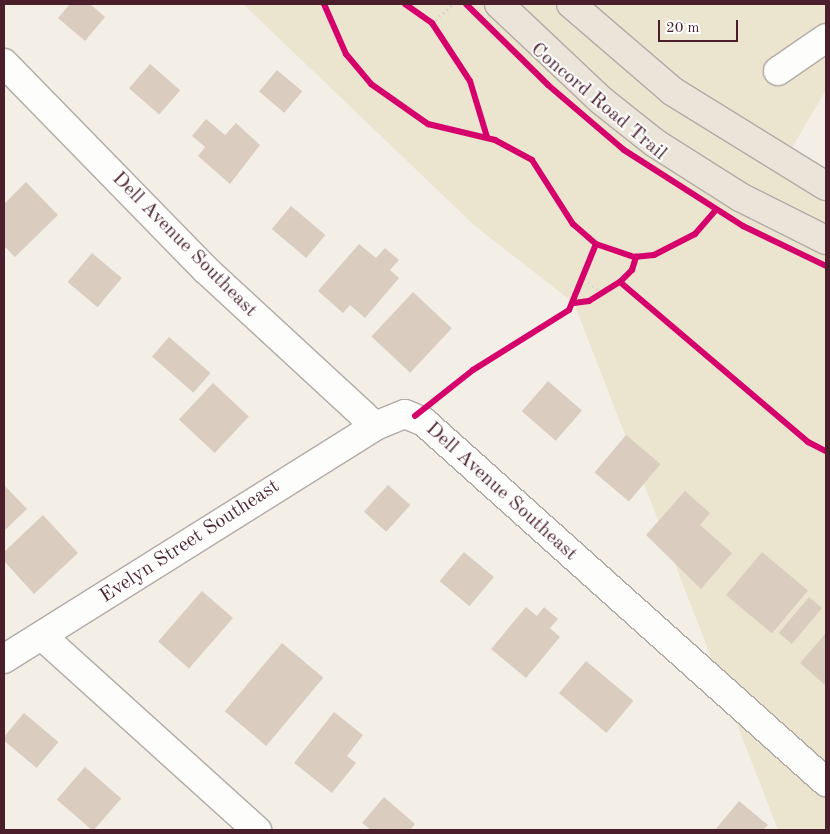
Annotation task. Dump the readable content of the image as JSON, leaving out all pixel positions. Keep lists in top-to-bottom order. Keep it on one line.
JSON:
{"streets":{"street":["Dell Avenue Southeast","Evelyn Street Southeast"],"cycle path":["Concord Road Trail"]},"crossings":[["Dell Avenue Southeast","Evelyn Street Southeast"]],"scale_bar":"20 m"}
